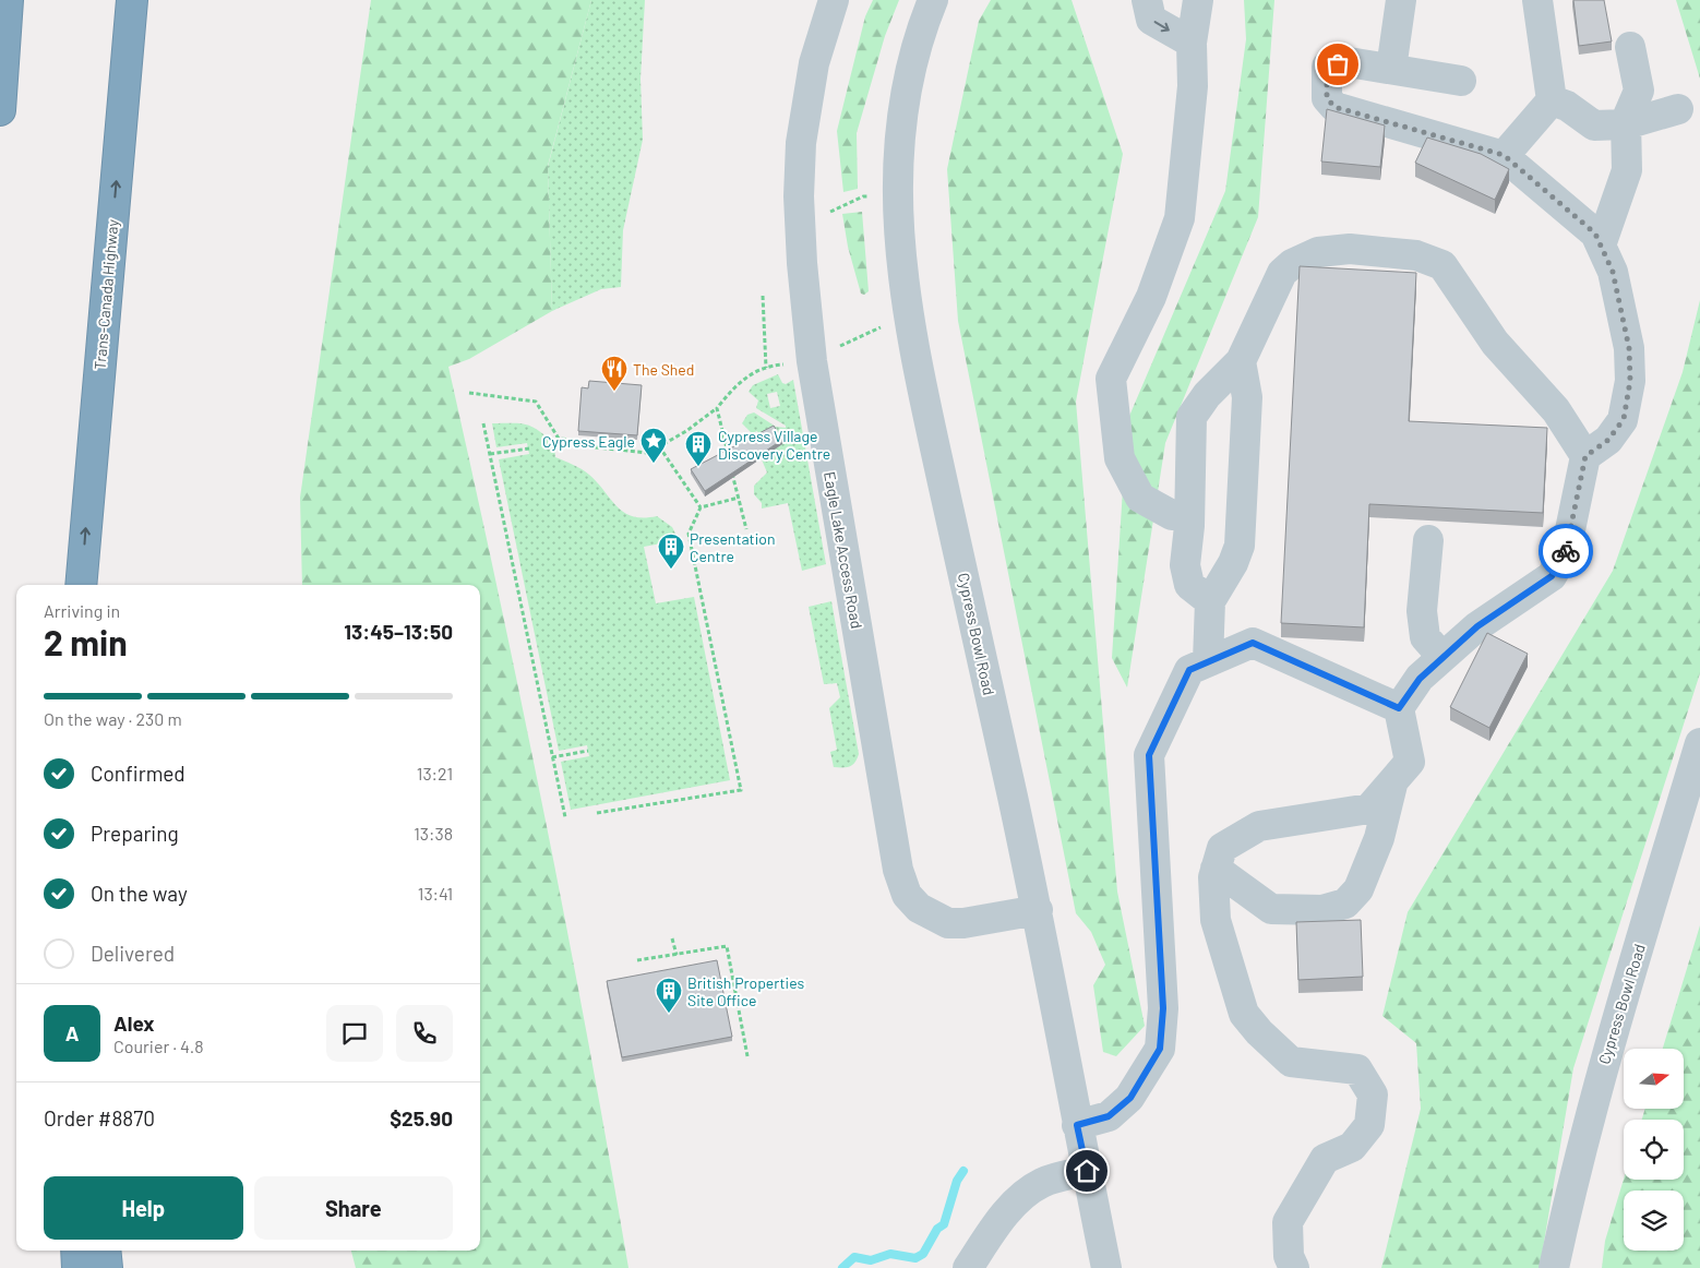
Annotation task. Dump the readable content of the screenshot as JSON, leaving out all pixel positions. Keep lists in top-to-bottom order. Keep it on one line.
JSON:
{"streets":{"highway":["Trans-Canada Highway"],"street":["Eagle Lake Access Road","Cypress Bowl Road"]},"crossings":[["Eagle Lake Access Road","Cypress Bowl Road"]],"one_way":["Trans-Canada Highway"],"places":{"restaurant":["The Shed"],"place":["Cypress Eagle"],"building":["Cypress Village Discovery Centre","Presentation Centre","British Properties Site Office"]},"north":"right","page":{"heading":["2 min","Arriving in","13:45–13:50"],"panel":["Alex","Courier · 4.8","Order #8870","$25.90"],"bar":"On the way · 230 m","list":[["Confirmed","13:21"],["Preparing","13:38"],["On the way","13:41"],"Delivered"],"round":"A","buttons":["Help","Share"]}}
